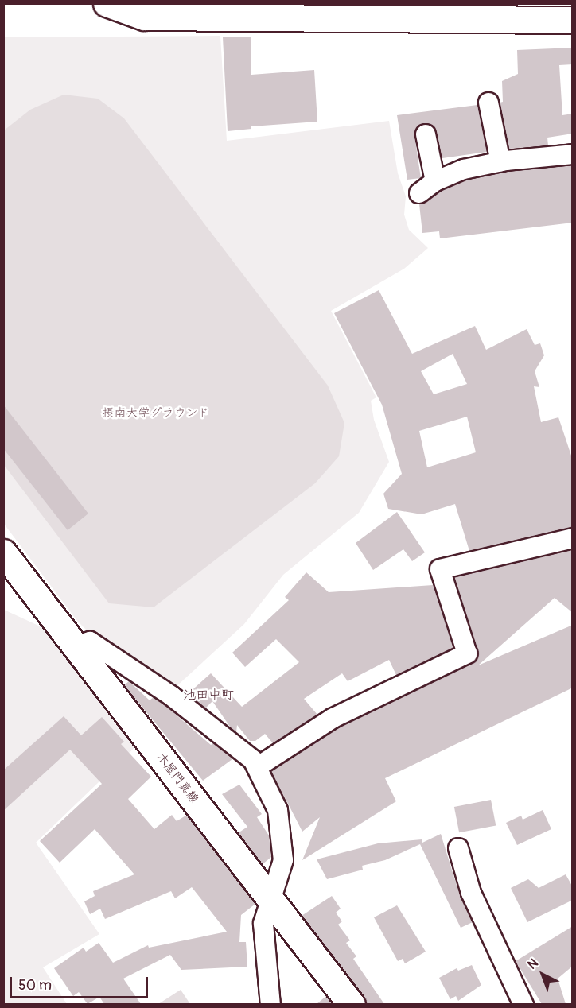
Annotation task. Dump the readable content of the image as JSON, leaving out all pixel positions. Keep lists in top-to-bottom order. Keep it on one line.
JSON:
{"streets":{"main road":["木屋門真線"]},"districts":["池田中町"],"parks":["摂南大学グラウンド"],"scale_bar":"50 m","north":"top left"}
